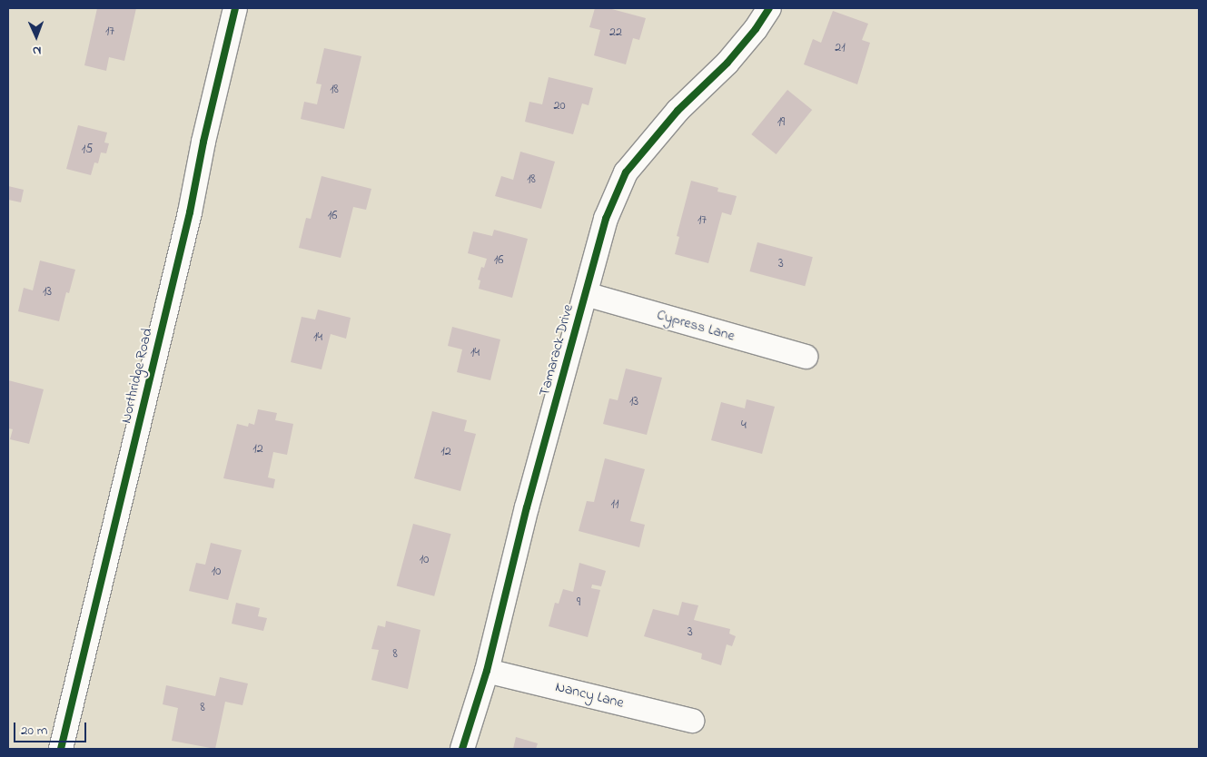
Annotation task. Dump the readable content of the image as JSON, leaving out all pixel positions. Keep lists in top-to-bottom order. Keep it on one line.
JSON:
{"streets":{"street":["Cypress Lane","Tamarack Drive","Northridge Road","Nancy Lane"]},"crossings":[["Cypress Lane","Tamarack Drive"],["Tamarack Drive","Nancy Lane"]],"house_numbers":["17","22","21","18","20","19","15","18","16","17","16","3","13","14","14","13","4","12","12","11","10","10","9","3","8","8"],"scale_bar":"20 m","north":"bottom"}
